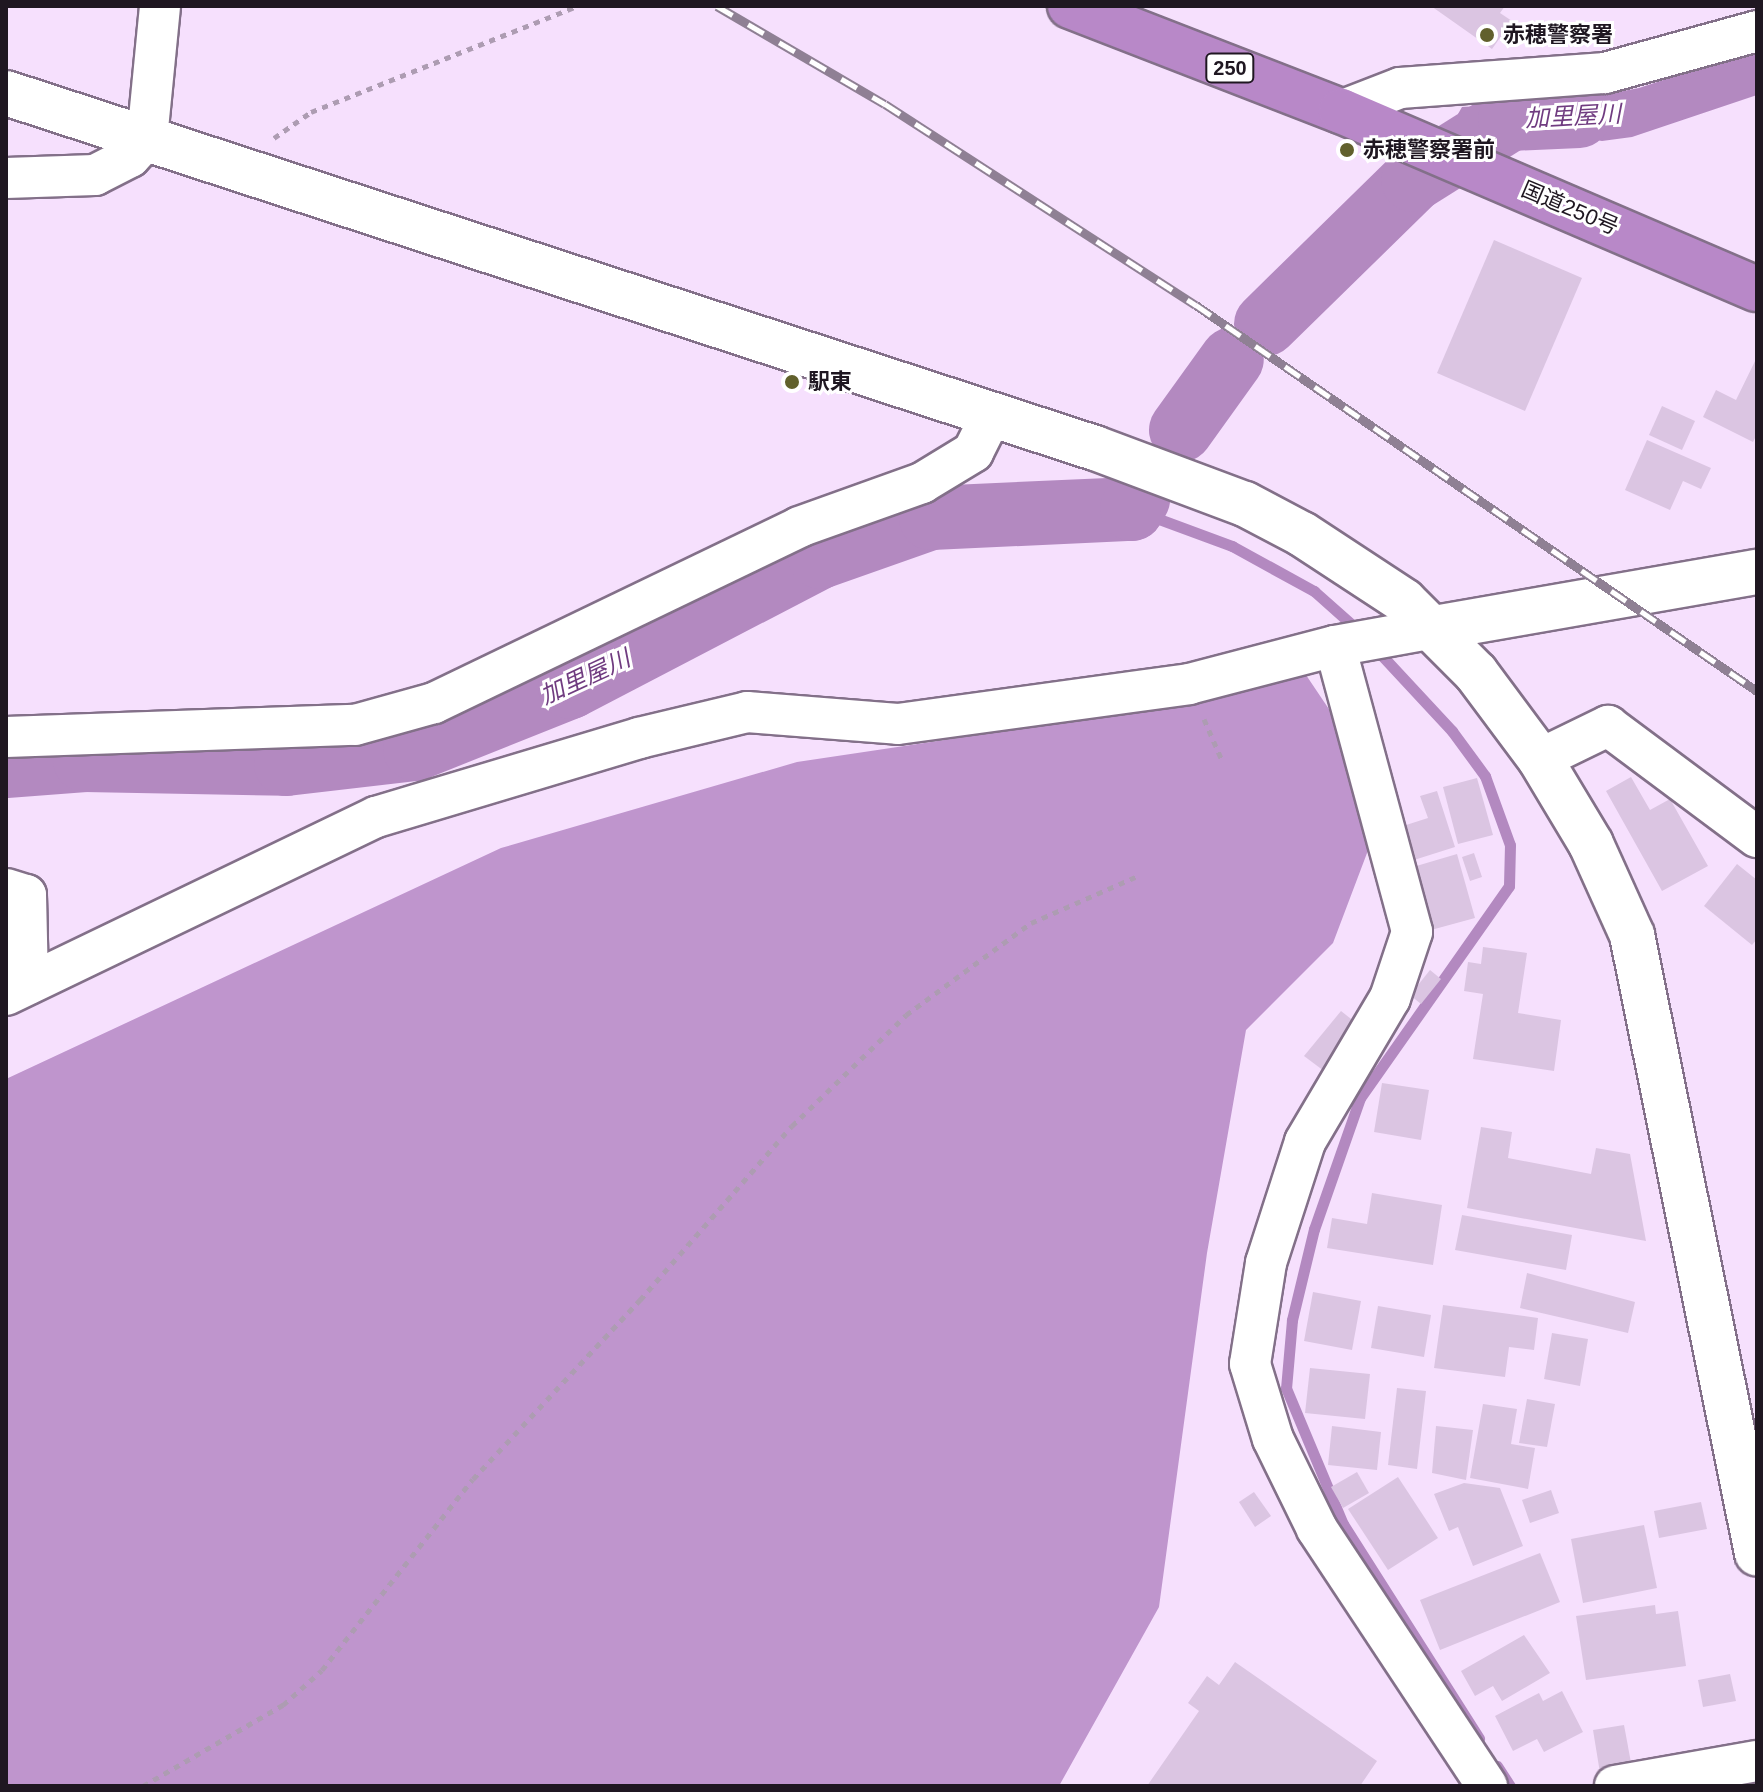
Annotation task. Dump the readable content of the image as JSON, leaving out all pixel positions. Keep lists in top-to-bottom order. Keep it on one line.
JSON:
{"streets":{"highway":["250","国道250号"]},"water":["加里屋川"],"places":["赤穂警察署","赤穂警察署前","駅東"]}
